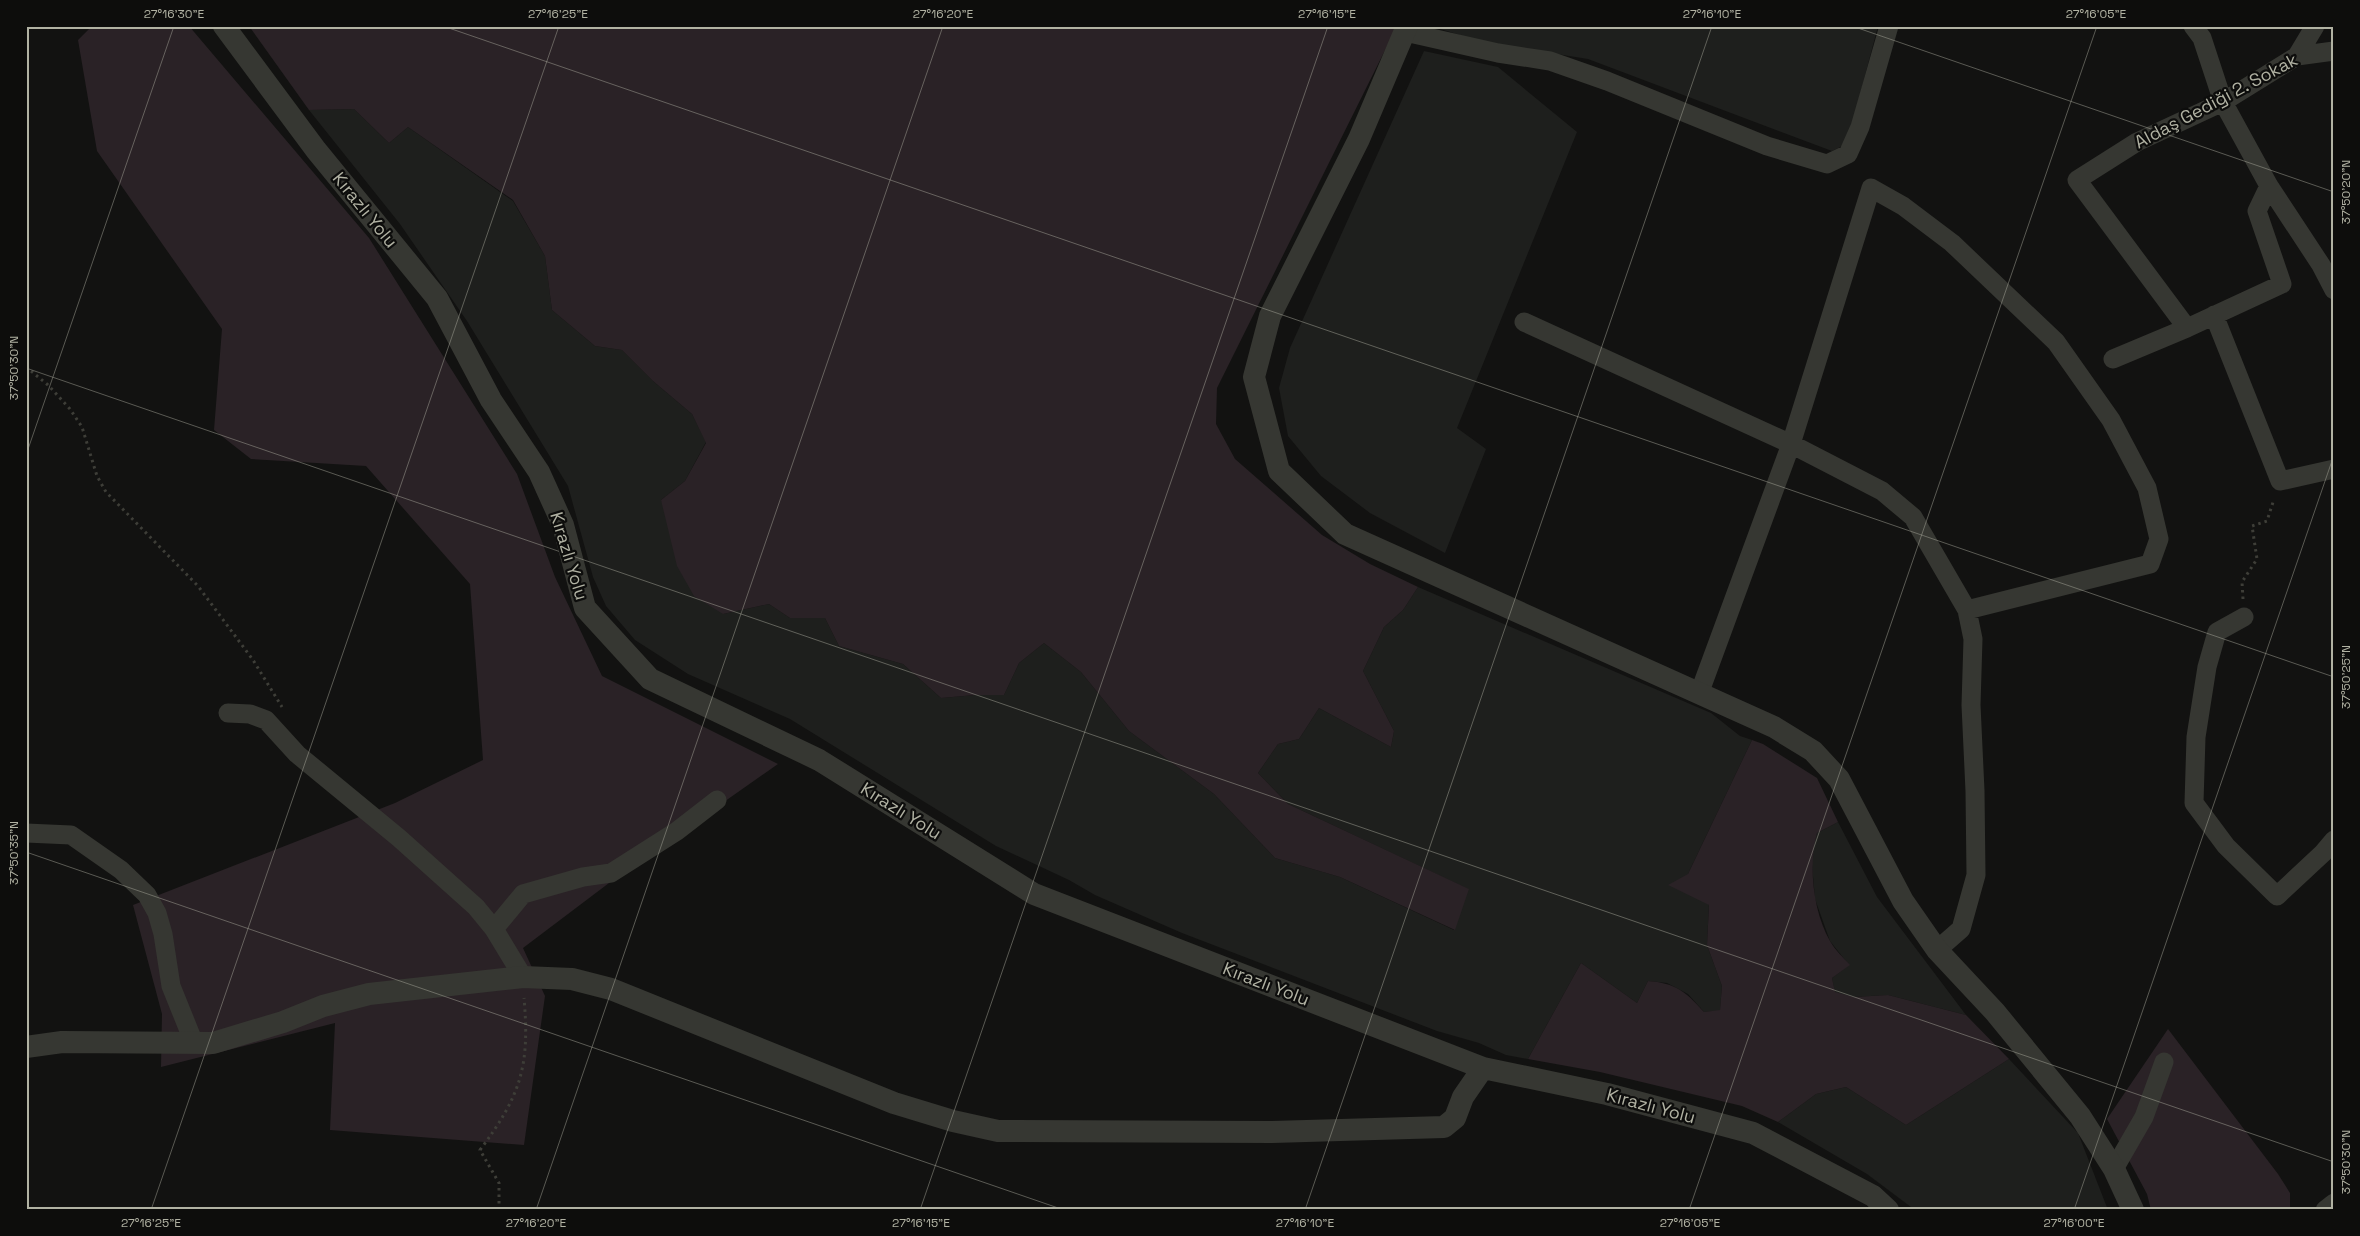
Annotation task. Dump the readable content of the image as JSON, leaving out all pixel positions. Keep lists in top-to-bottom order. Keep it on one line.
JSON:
{"streets":{"street":["Aldaş Gediği 2. Sokak","Kırazlı Yolu"]},"coordinates":["27°16'30\"E","27°16'25\"E","27°16'20\"E","27°16'15\"E","27°16'10\"E","27°16'05\"E","37°50'20\"N","37°50'30\"N","37°50'25\"N","37°50'35\"N","27°16'00\"E"]}
